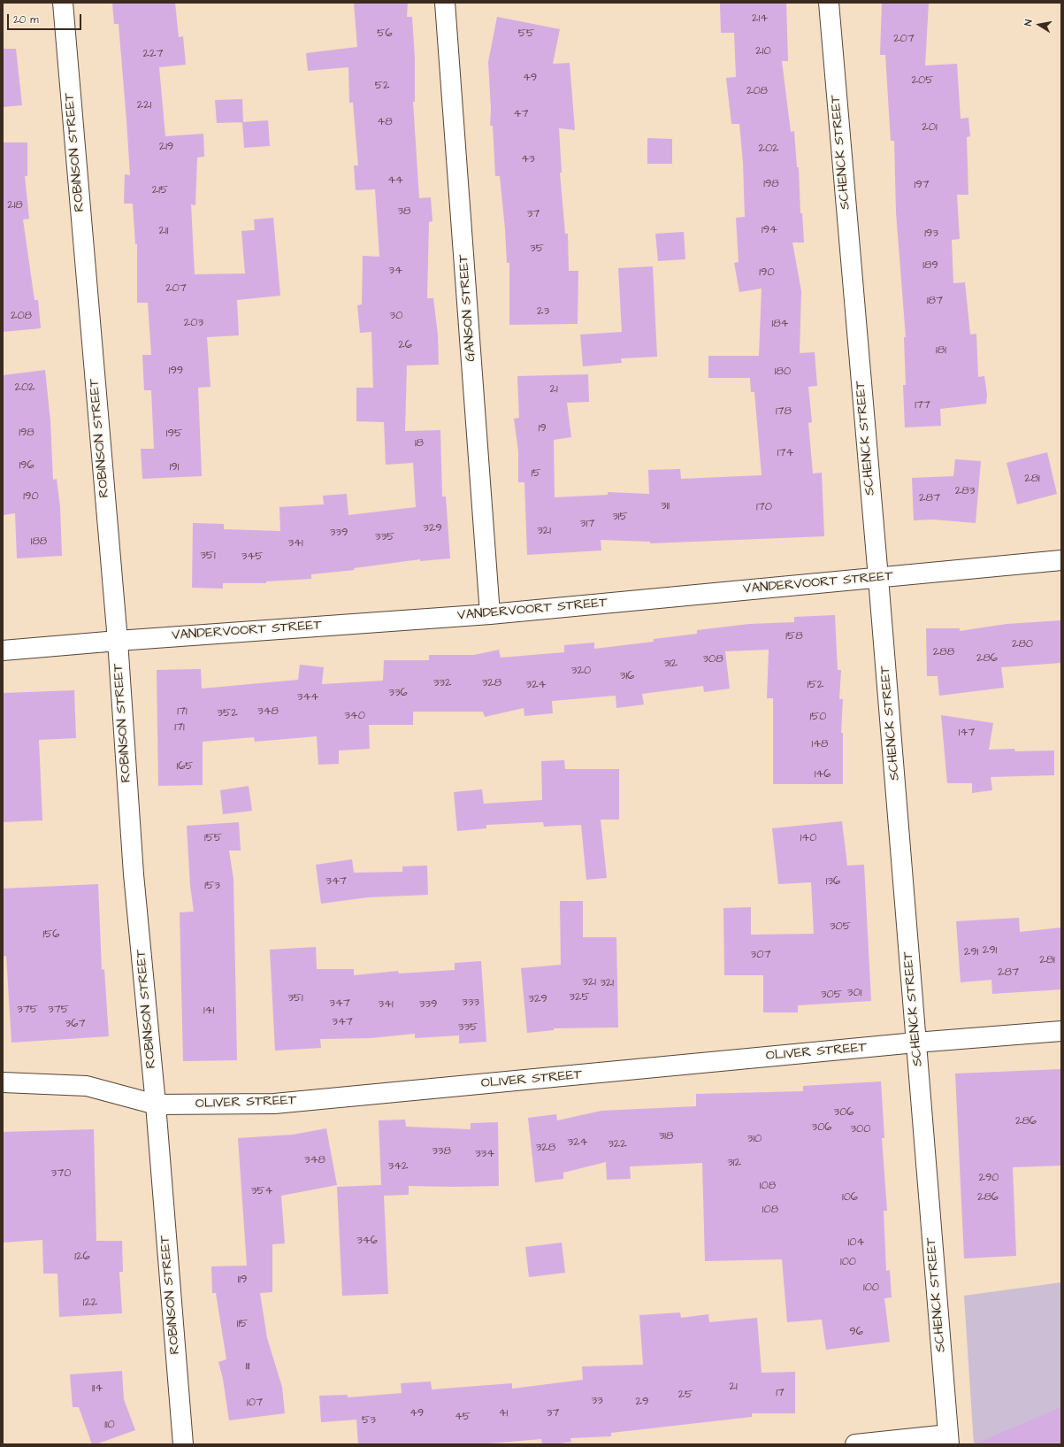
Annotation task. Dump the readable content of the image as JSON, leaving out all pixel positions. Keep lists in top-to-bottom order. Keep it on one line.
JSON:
{"streets":{"street":["ROBINSON STREET","SCHENCK STREET","GANSON STREET","VANDERVOORT STREET","OLIVER STREET"]},"crossings":[["ROBINSON STREET","VANDERVOORT STREET"],["ROBINSON STREET","OLIVER STREET"],["SCHENCK STREET","VANDERVOORT STREET"],["SCHENCK STREET","OLIVER STREET"],["GANSON STREET","VANDERVOORT STREET"]],"house_numbers":["214","56","55","207","210","227","49","205","52","208","221","47","48","201","219","202","43","44","198","197","215","218","38","37","194","211","193","35","189","34","190","207","187","23","208","30","203","184","26","181","199","180","202","21","177","178","19","198","195","18","174","196","191","15","281","283","190","287","311","170","315","317","329","321","339","335","188","341","351","345","158","280","288","286","308","312","320","316","332","328","324","152","336","344","171","348","352","340","150","171","147","148","165","146","155","140","347","136","153","305","156","291","291","307","281","287","321","321","301","305","325","351","329","333","347","341","339","375","375","141","347","367","335","306","286","306","300","318","310","324","322","328","338","334","348","312","342","370","290","108","354","106","286","108","346","104","126","100","119","100","122","115","96","111","21","114","17","25","33","29","107","49","41","37","45","53","110"],"scale_bar":"20 m","north":"left"}
